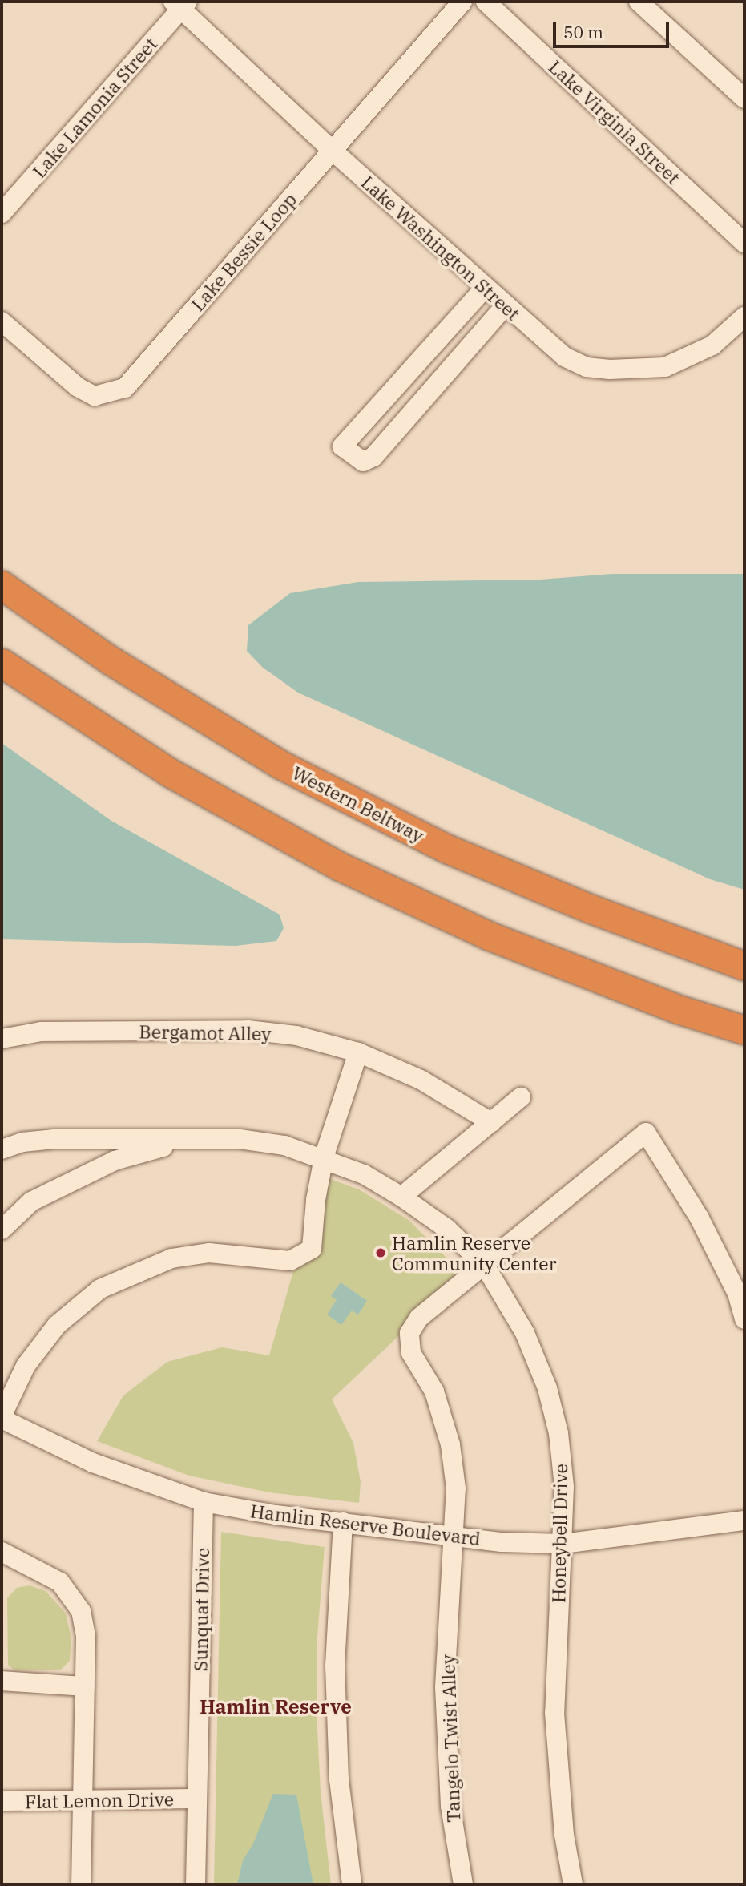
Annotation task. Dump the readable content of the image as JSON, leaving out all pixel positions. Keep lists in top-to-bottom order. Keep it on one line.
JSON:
{"streets":{"highway":["Western Beltway"],"street":["Lake Lamonia Street","Lake Virginia Street","Lake Washington Street","Lake Bessie Loop","Bergamot Alley","Hamlin Reserve Boulevard","Honeybell Drive","Sunquat Drive","Tangelo Twist Alley","Flat Lemon Drive"]},"crossings":[["Lake Lamonia Street","Lake Washington Street"],["Lake Washington Street","Lake Bessie Loop"],["Hamlin Reserve Boulevard","Honeybell Drive"],["Hamlin Reserve Boulevard","Sunquat Drive"],["Hamlin Reserve Boulevard","Tangelo Twist Alley"],["Honeybell Drive","Tangelo Twist Alley"],["Sunquat Drive","Flat Lemon Drive"]],"districts":["Hamlin Reserve"],"places":["Hamlin Reserve Community Center"],"scale_bar":"50 m"}
